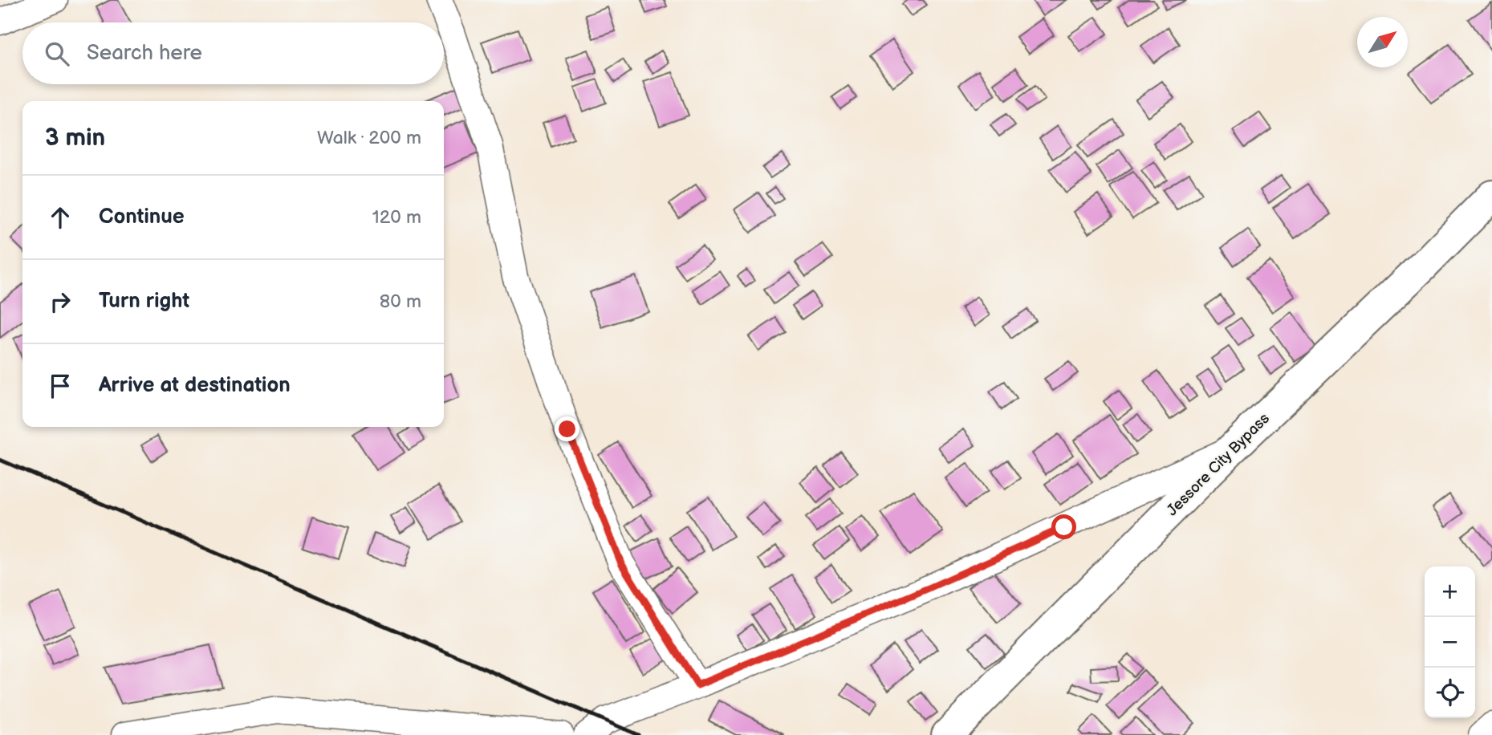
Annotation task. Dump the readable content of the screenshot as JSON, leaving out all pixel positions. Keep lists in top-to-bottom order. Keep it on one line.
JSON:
{"streets":{"highway":["Jessore City Bypass"]},"north":"top right","page":{"search":"Search here","heading":["3 min","Walk · 200 m"],"list":[["Continue","120 m"],["Turn right","80 m"],"Arrive at destination"],"map_buttons":["+","−"]}}
